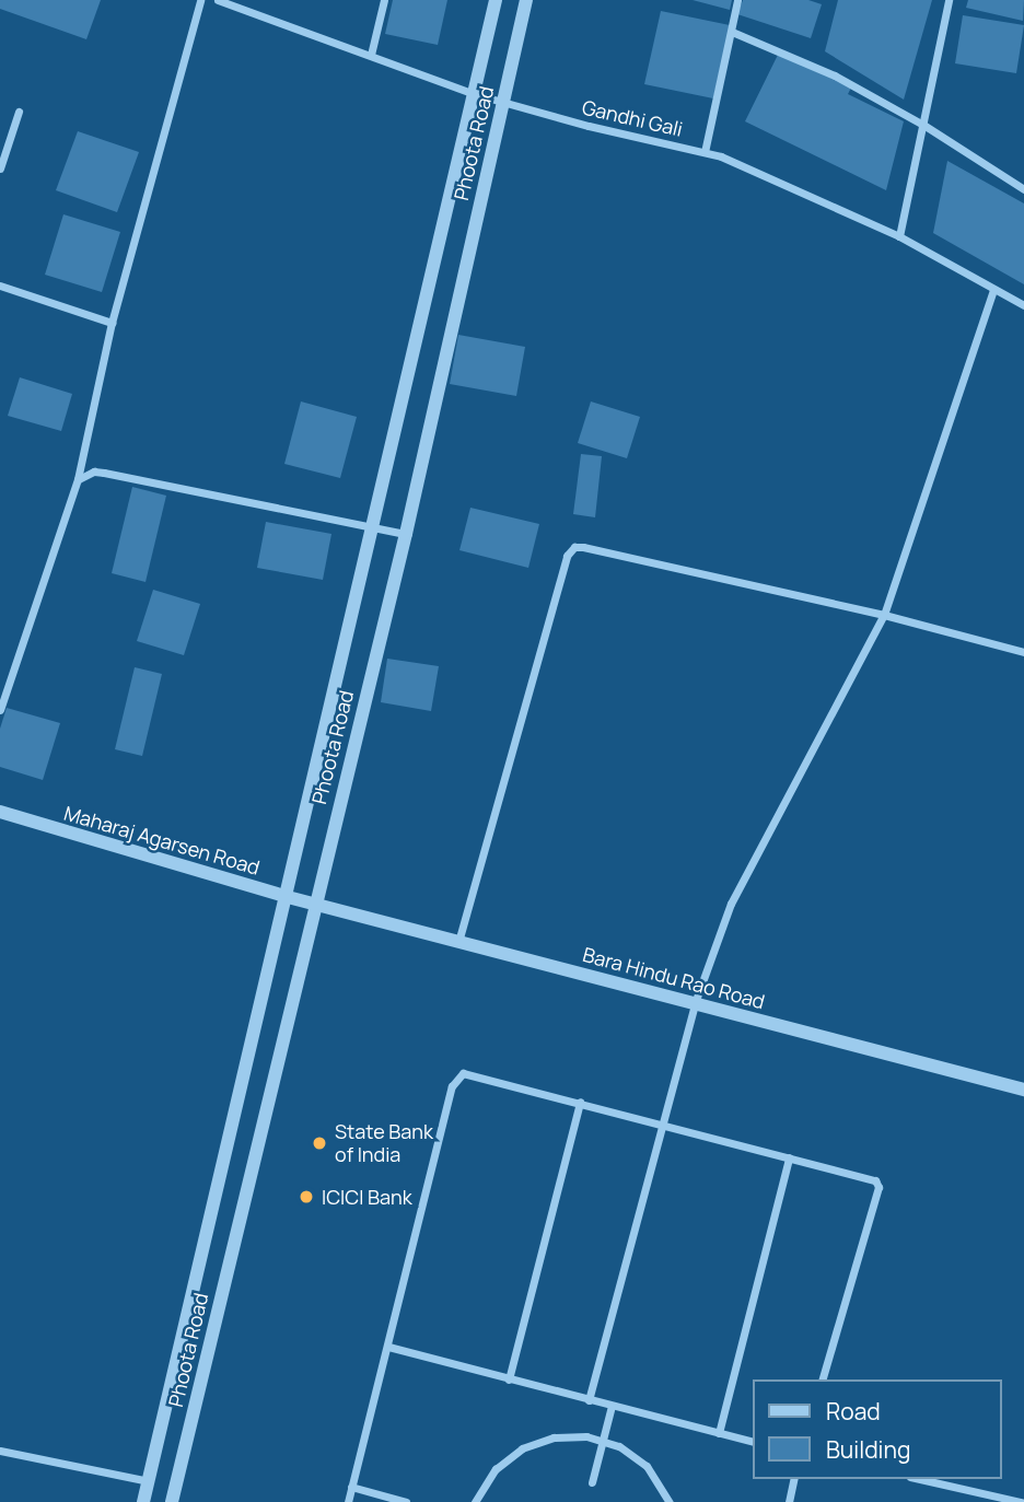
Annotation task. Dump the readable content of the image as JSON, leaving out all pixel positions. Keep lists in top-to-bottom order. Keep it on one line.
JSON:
{"streets":{"street":["Gandhi Gali","Phoota Road","Maharaj Agarsen Road","Bara Hindu Rao Road"]},"crossings":[["Gandhi Gali","Phoota Road"],["Phoota Road","Maharaj Agarsen Road"],["Phoota Road","Bara Hindu Rao Road"],["Maharaj Agarsen Road","Bara Hindu Rao Road"]],"places":["State Bank of India","ICICI Bank"],"legend":["Road","Building"]}
